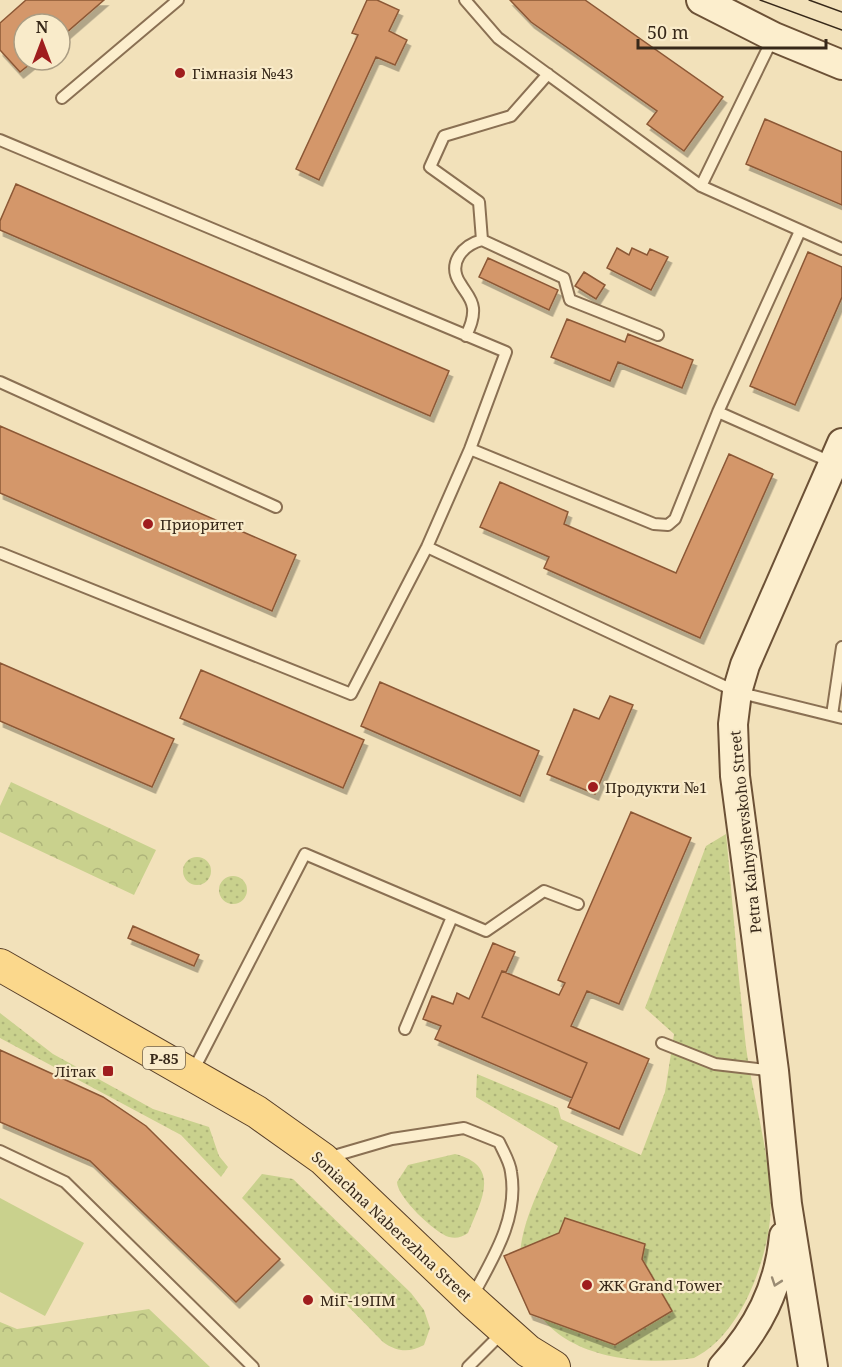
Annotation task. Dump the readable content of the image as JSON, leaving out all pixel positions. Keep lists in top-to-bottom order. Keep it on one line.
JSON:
{"streets":{"main road":["Petra Kalnyshevskoho Street","Р-85","Soniachna Naberezhna Street"]},"places":{"other":["Гімназія №43","Приоритет","Продукти №1","ЖК Grand Tower","МіГ-19ПМ"],"transit":["Літак"]},"scale_bar":"50 m","north":"top"}
